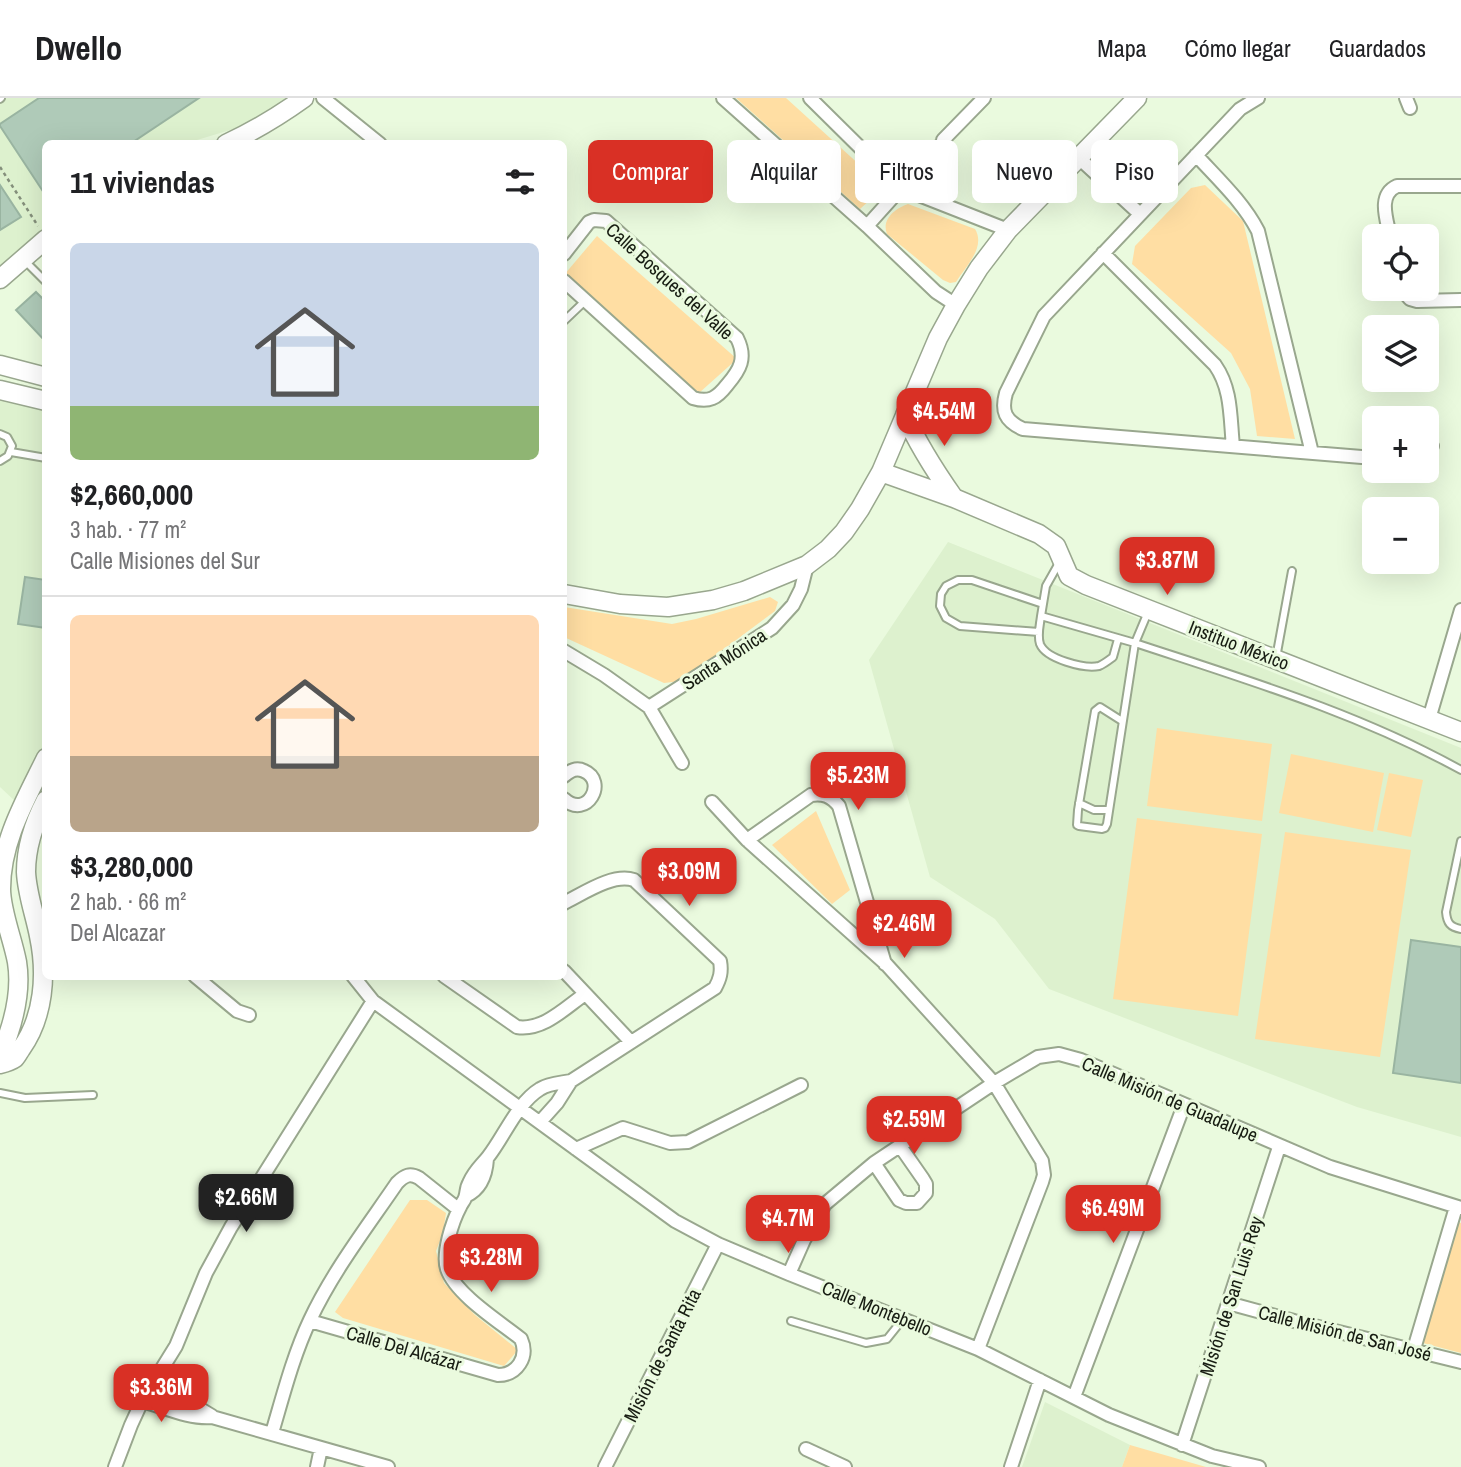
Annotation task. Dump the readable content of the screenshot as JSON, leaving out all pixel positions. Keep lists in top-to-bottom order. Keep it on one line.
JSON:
{"streets":{"street":["Calle Bosques del Valle","Instituo México","Santa Mónica","Calle Misión de Guadalupe","Misión de San Luis Rey","Calle Montebello","Calle Misión de San José","Calle Del Alcázar","Misión de Santa Rita"]},"crossings":[["Calle Misión de Guadalupe","Misión de San Luis Rey"],["Calle Misión de Guadalupe","Calle Montebello"],["Misión de San Luis Rey","Calle Montebello"],["Misión de San Luis Rey","Calle Misión de San José"],["Calle Montebello","Misión de Santa Rita"]],"page":{"header":"Dwello","nav":["Mapa","Cómo llegar","Guardados"],"chip":["Comprar","Alquilar","Filtros","Nuevo","Piso"],"heading":"11 viviendas","map_buttons":["+","−"],"list":[{"name":"$2,660,000","note":"3 hab. · 77 m² · Calle Misiones del Sur"},{"name":"$3,280,000","note":"2 hab. · 66 m² · Del Alcazar"}],"price":["$4.54M","$3.87M","$5.23M","$3.09M","$2.46M","$2.59M","$2.66M","$6.49M","$4.7M","$3.28M","$3.36M"]}}
